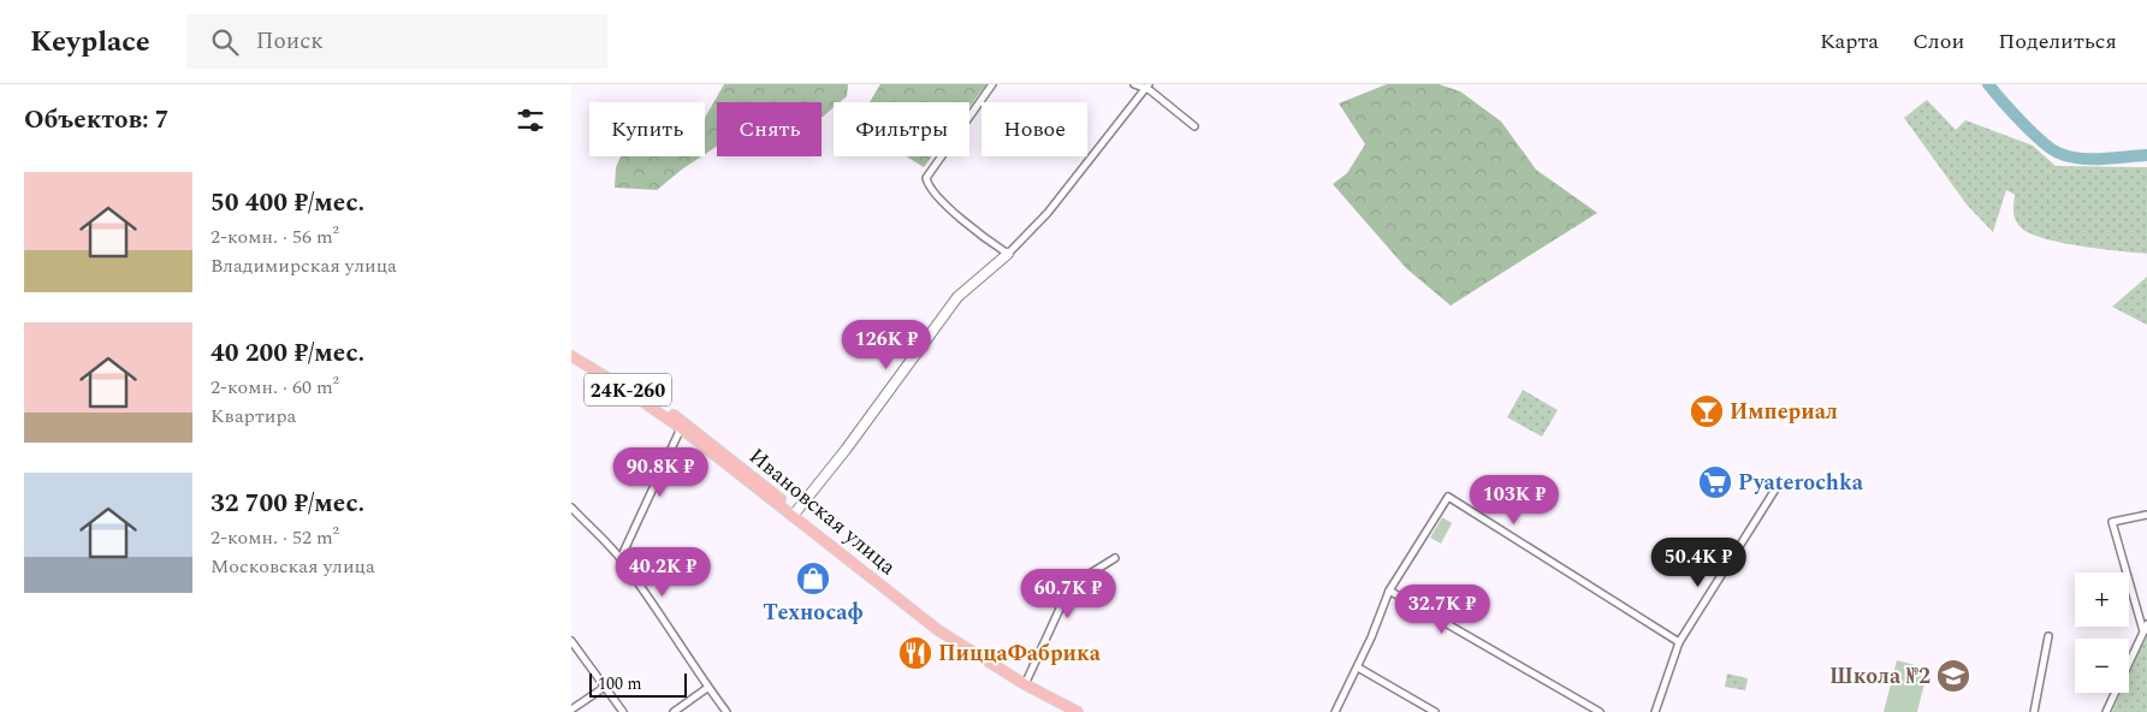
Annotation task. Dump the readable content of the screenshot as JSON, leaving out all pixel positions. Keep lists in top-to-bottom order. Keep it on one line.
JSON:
{"streets":{"main road":["24К-260","Ивановская улица"]},"crossings":[["24К-260","Ивановская улица"]],"places":{"bar":["Империал"],"supermarket":["Pyaterochka"],"shop":["Техносаф"],"restaurant":["ПиццаФабрика"],"school or university":["Школа №2"]},"scale_bar":"100 m","page":{"header":"Keyplace","search":"Поиск","nav":["Карта","Слои","Поделиться"],"heading":"Объектов: 7","chip":["Купить","Снять","Фильтры","Новое"],"list":[{"name":"50 400 ₽/мес.","note":"2-комн. · 56 m² · Владимирская улица"},{"name":"40 200 ₽/мес.","note":"2-комн. · 60 m² · Квартира"},{"name":"32 700 ₽/мес.","note":"2-комн. · 52 m² · Московская улица"}],"price":["126K ₽","90.8K ₽","103K ₽","50.4K ₽","40.2K ₽","60.7K ₽","32.7K ₽"],"map_buttons":["+","−"],"scale":"100 m"}}
